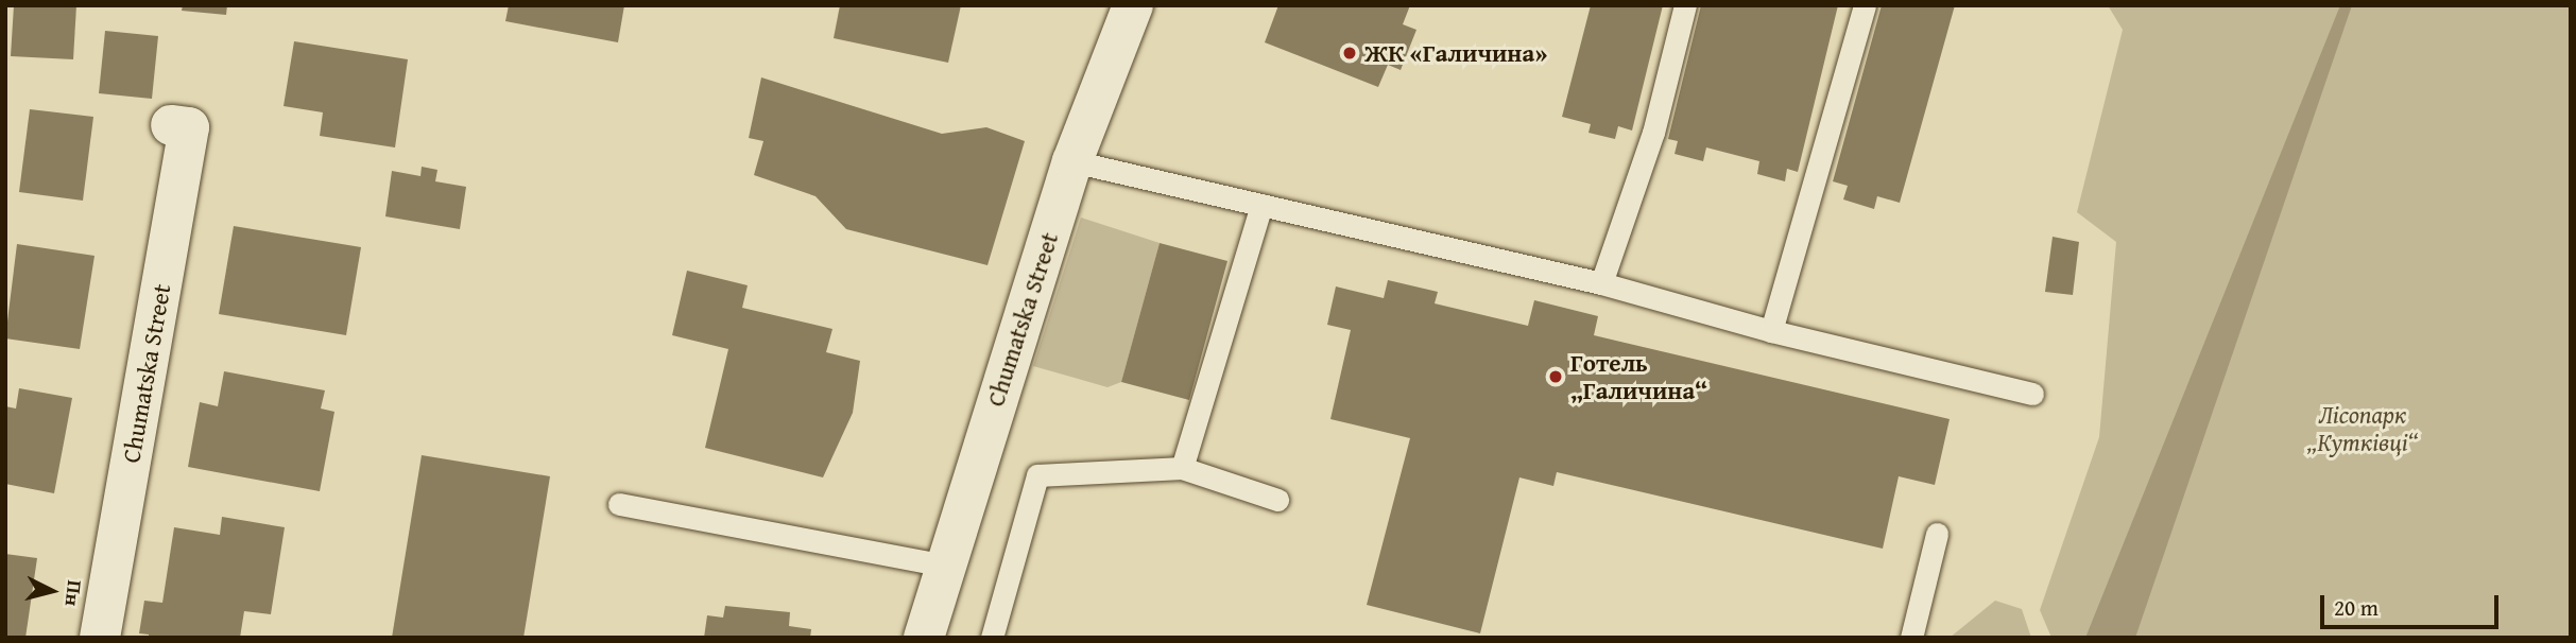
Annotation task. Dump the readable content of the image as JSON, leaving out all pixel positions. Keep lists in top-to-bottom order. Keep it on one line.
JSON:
{"streets":{"street":["Chumatska Street"]},"parks":["Лісопарк „Кутківці“"],"places":["ЖК «Галичина»","Готель „Галичина“"],"scale_bar":"20 m","north":"right"}
